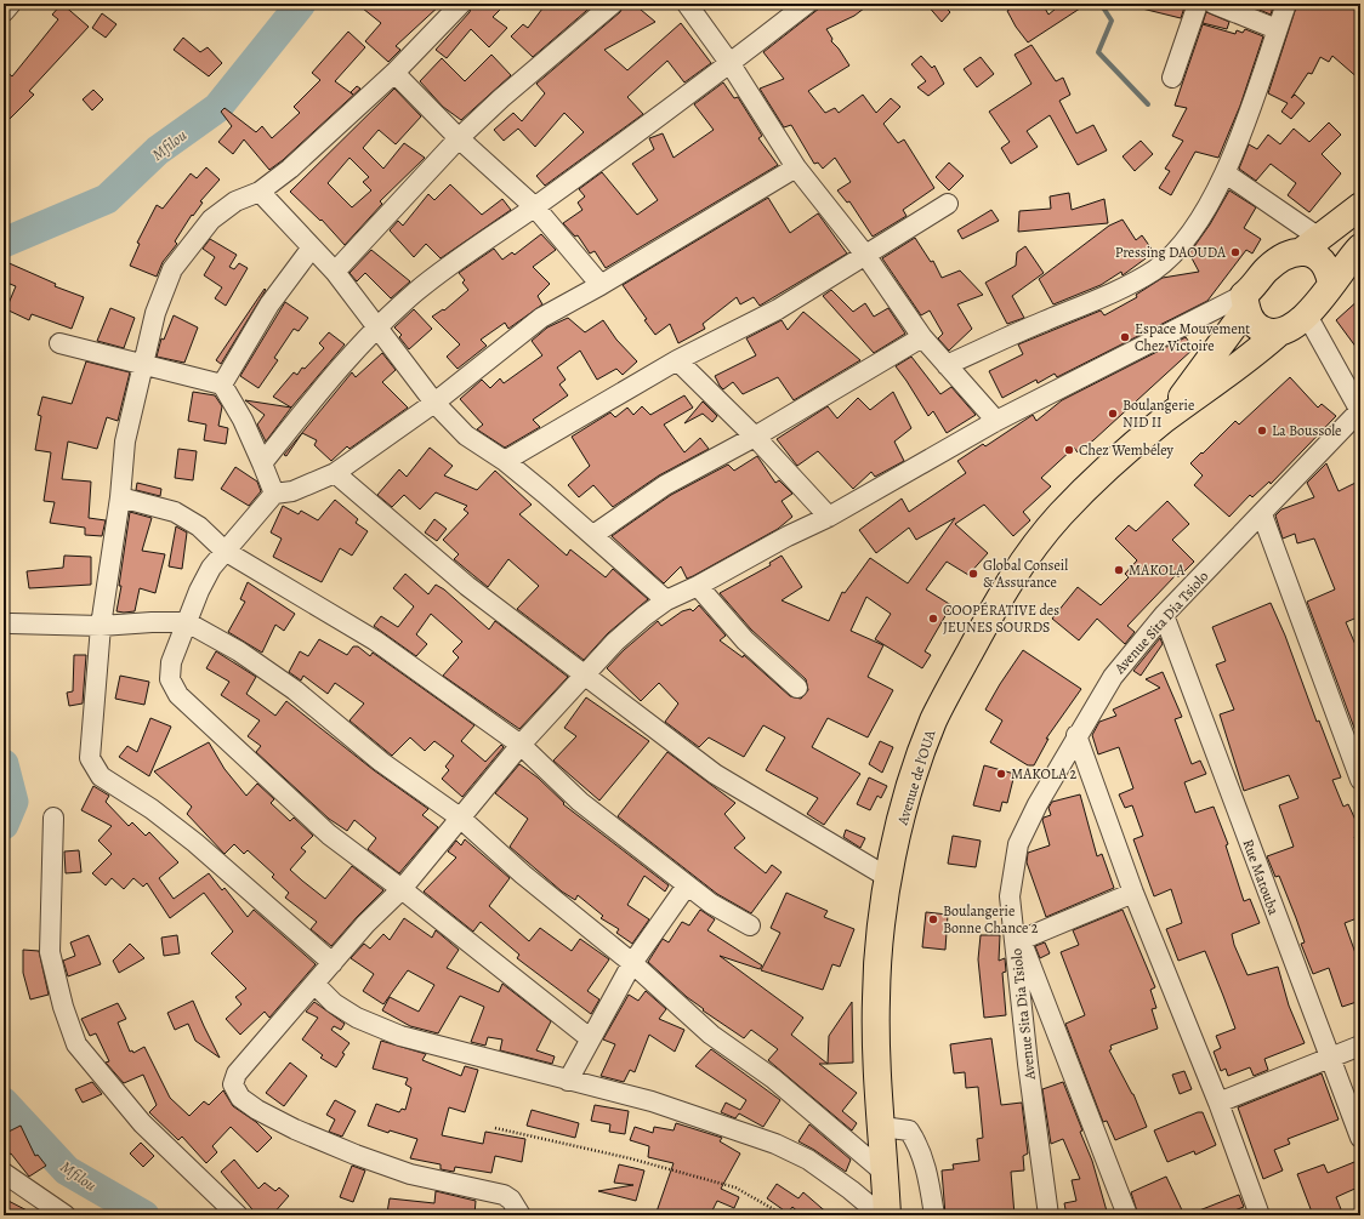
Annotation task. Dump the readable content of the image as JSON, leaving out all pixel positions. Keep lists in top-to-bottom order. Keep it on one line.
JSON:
{"streets":{"main road":["Avenue de l'OUA"],"street":["Avenue Sita Dia Tsiolo","Rue Matouba"]},"crossings":[["Avenue Sita Dia Tsiolo","Avenue de l'OUA"],["Avenue Sita Dia Tsiolo","Rue Matouba"]],"water":["Mfilou"],"places":["Pressing DAOUDA","Espace Mouvement Chez Victoire","Boulangerie NID II","La Boussole","Chez Wembeley","MAKOLA","Global Conseil & Assurance","COOPÉRATIVE des JEUNES SOURDS","MAKOLA 2","Boulangerie Bonne Chance 2"]}
